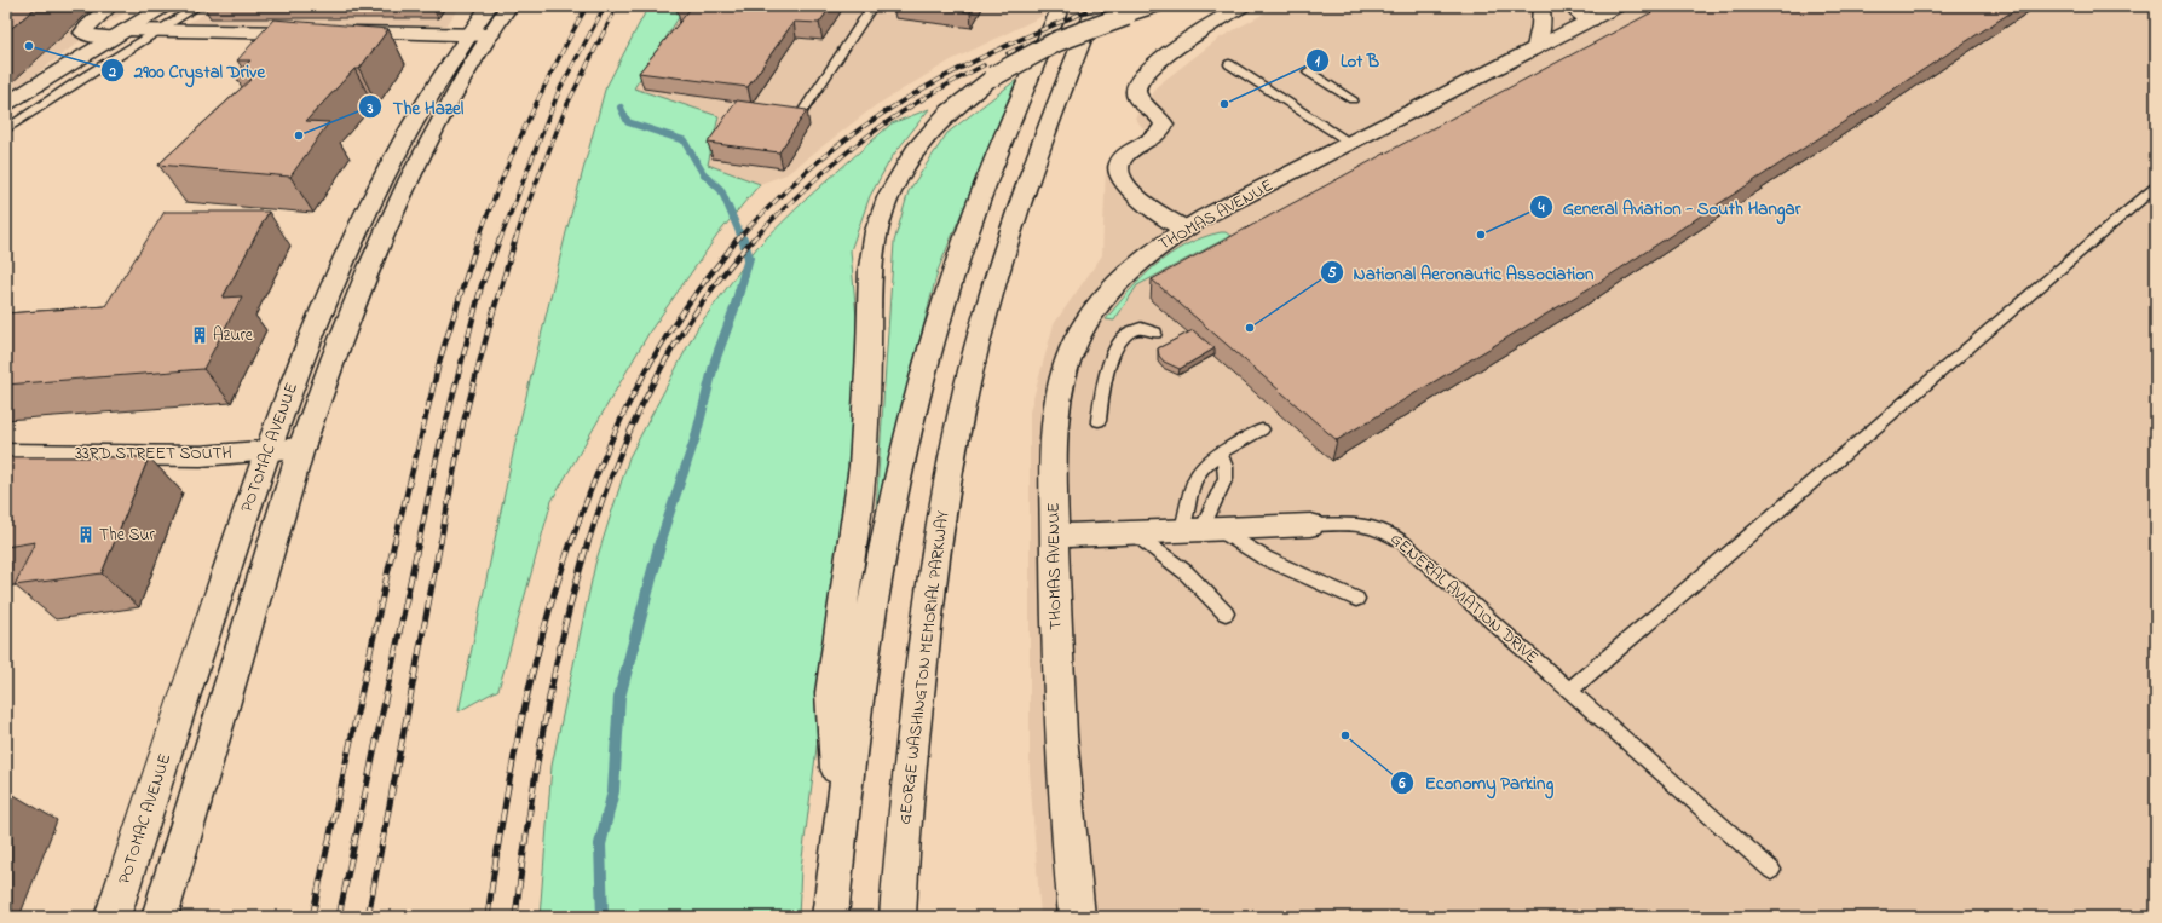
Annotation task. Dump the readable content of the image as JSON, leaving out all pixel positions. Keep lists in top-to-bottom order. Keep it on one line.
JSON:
{"streets":{"main road":["THOMAS AVENUE","POTOMAC AVENUE","33RD STREET SOUTH","GENERAL AVIATION DRIVE","GEORGE WASHINGTON MEMORIAL PARKWAY"]},"crossings":[["THOMAS AVENUE","GENERAL AVIATION DRIVE"],["POTOMAC AVENUE","33RD STREET SOUTH"]],"places":{"other":["2900 Crystal Drive","Lot B","The Hazel","General Aviation - South Hangar","National Aeronautic Association","Economy Parking"],"building":["Azure","The Sur"]}}
